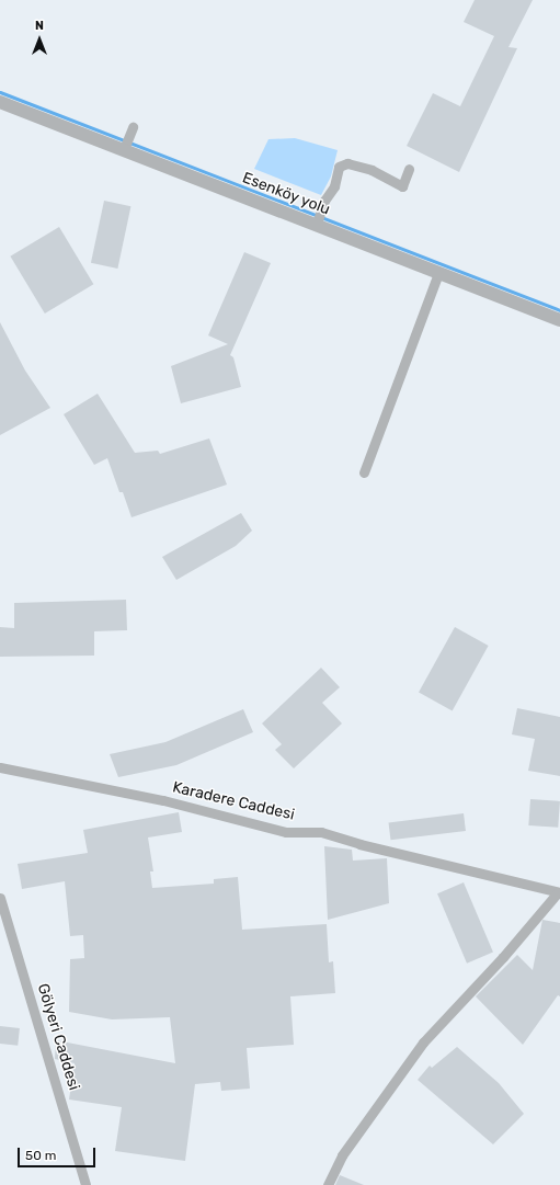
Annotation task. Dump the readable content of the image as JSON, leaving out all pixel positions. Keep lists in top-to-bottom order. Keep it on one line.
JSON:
{"streets":{"street":["Esenköy yolu","Karadere Caddesi","Gölyeri Caddesi"]},"scale_bar":"50 m","north":"top"}
